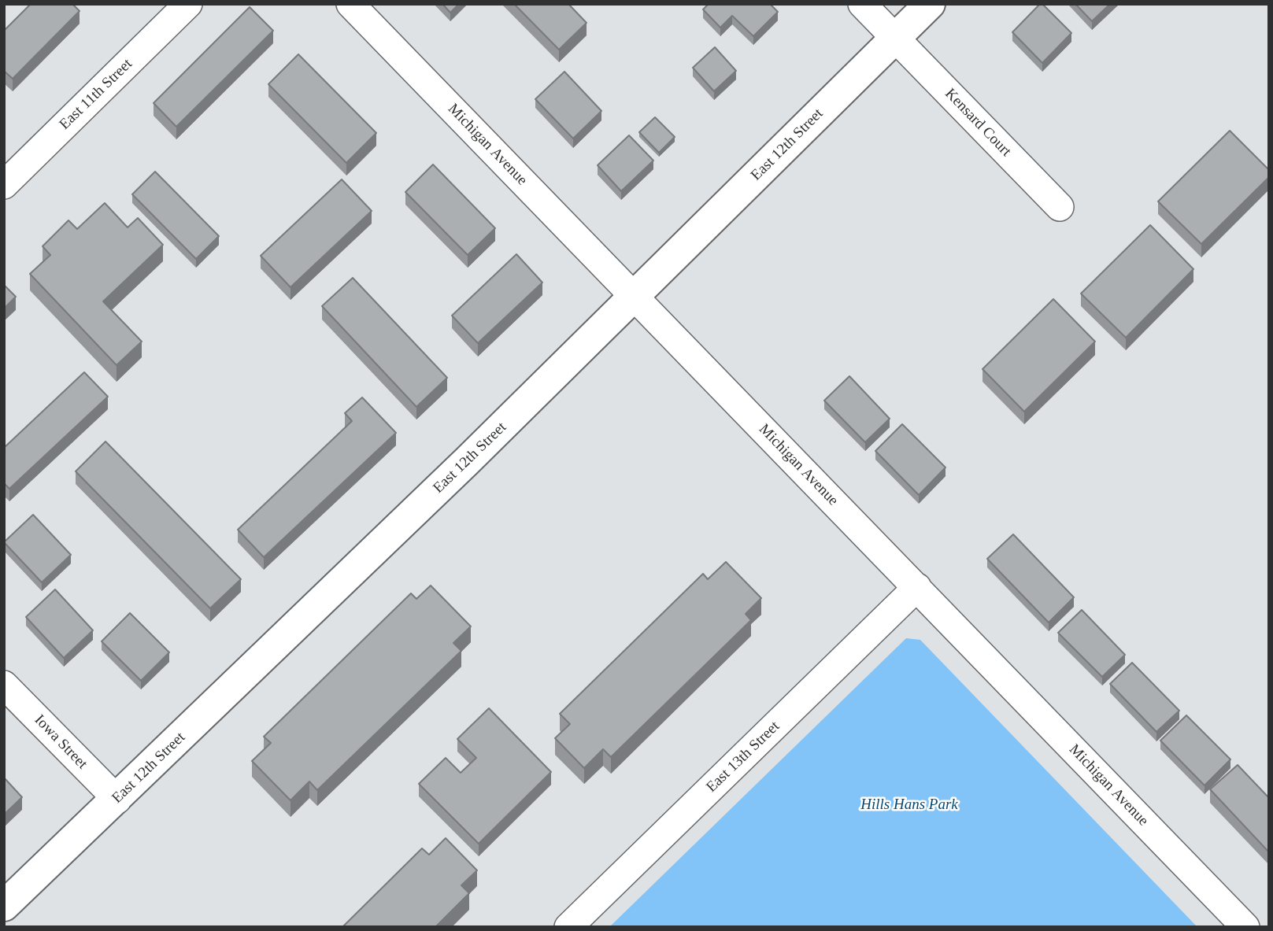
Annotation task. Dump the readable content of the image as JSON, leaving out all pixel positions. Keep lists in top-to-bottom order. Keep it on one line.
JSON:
{"streets":{"street":["East 11th Street","Kensard Court","Michigan Avenue","East 12th Street","Iowa Street","East 13th Street"]},"crossings":[["Kensard Court","East 12th Street"],["Michigan Avenue","East 12th Street"],["Michigan Avenue","East 13th Street"],["East 12th Street","Iowa Street"]],"parks":["Hills Hans Park"]}
